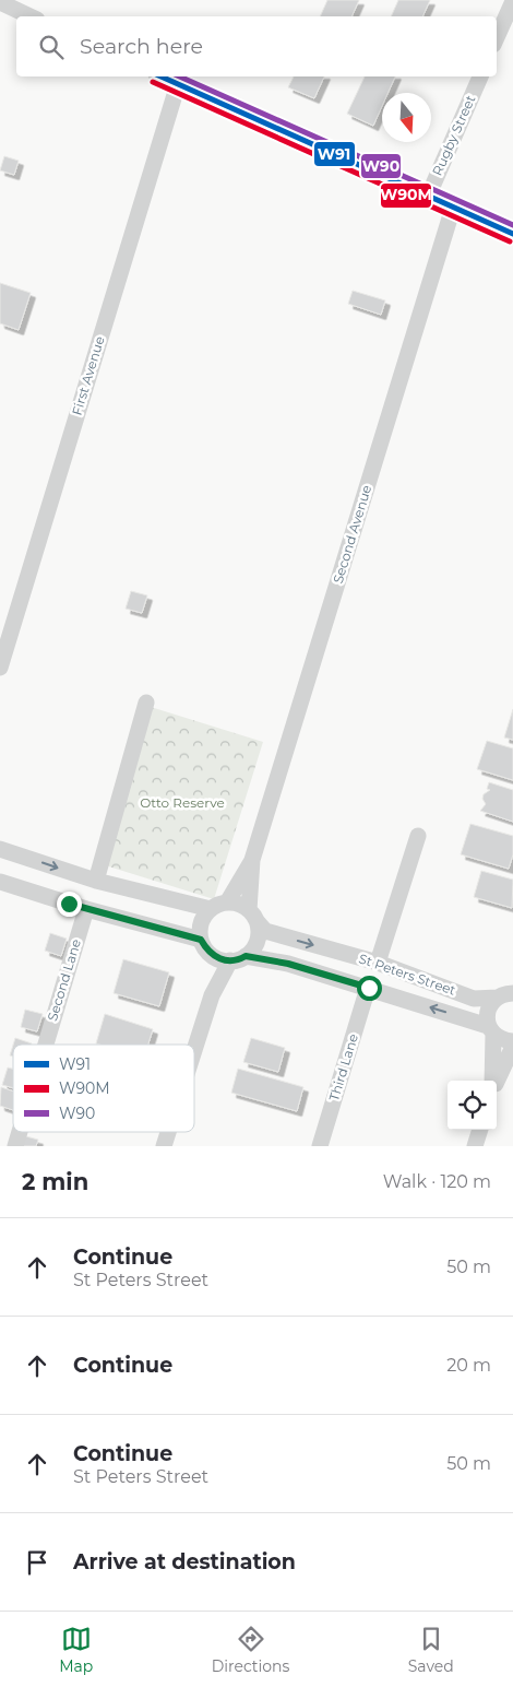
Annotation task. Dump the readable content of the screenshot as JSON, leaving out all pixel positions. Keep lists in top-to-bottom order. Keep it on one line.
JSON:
{"streets":{"street":["Rugby Street","First Avenue","Second Avenue","St Peters Street","Second Lane","Third Lane"]},"crossings":[["Second Avenue","St Peters Street"],["St Peters Street","Third Lane"]],"parks":["Otto Reserve"],"lines":["transit line W91","transit line W90","transit line W90M"],"legend":["W91","W90M","W90"],"north":"bottom","page":{"search":"Search here","heading":["2 min","Walk · 120 m"],"list":[["Continue","St Peters Street","50 m"],["Continue","20 m"],["Continue","St Peters Street","50 m"],"Arrive at destination"],"nav":["Map","Directions","Saved"]}}
